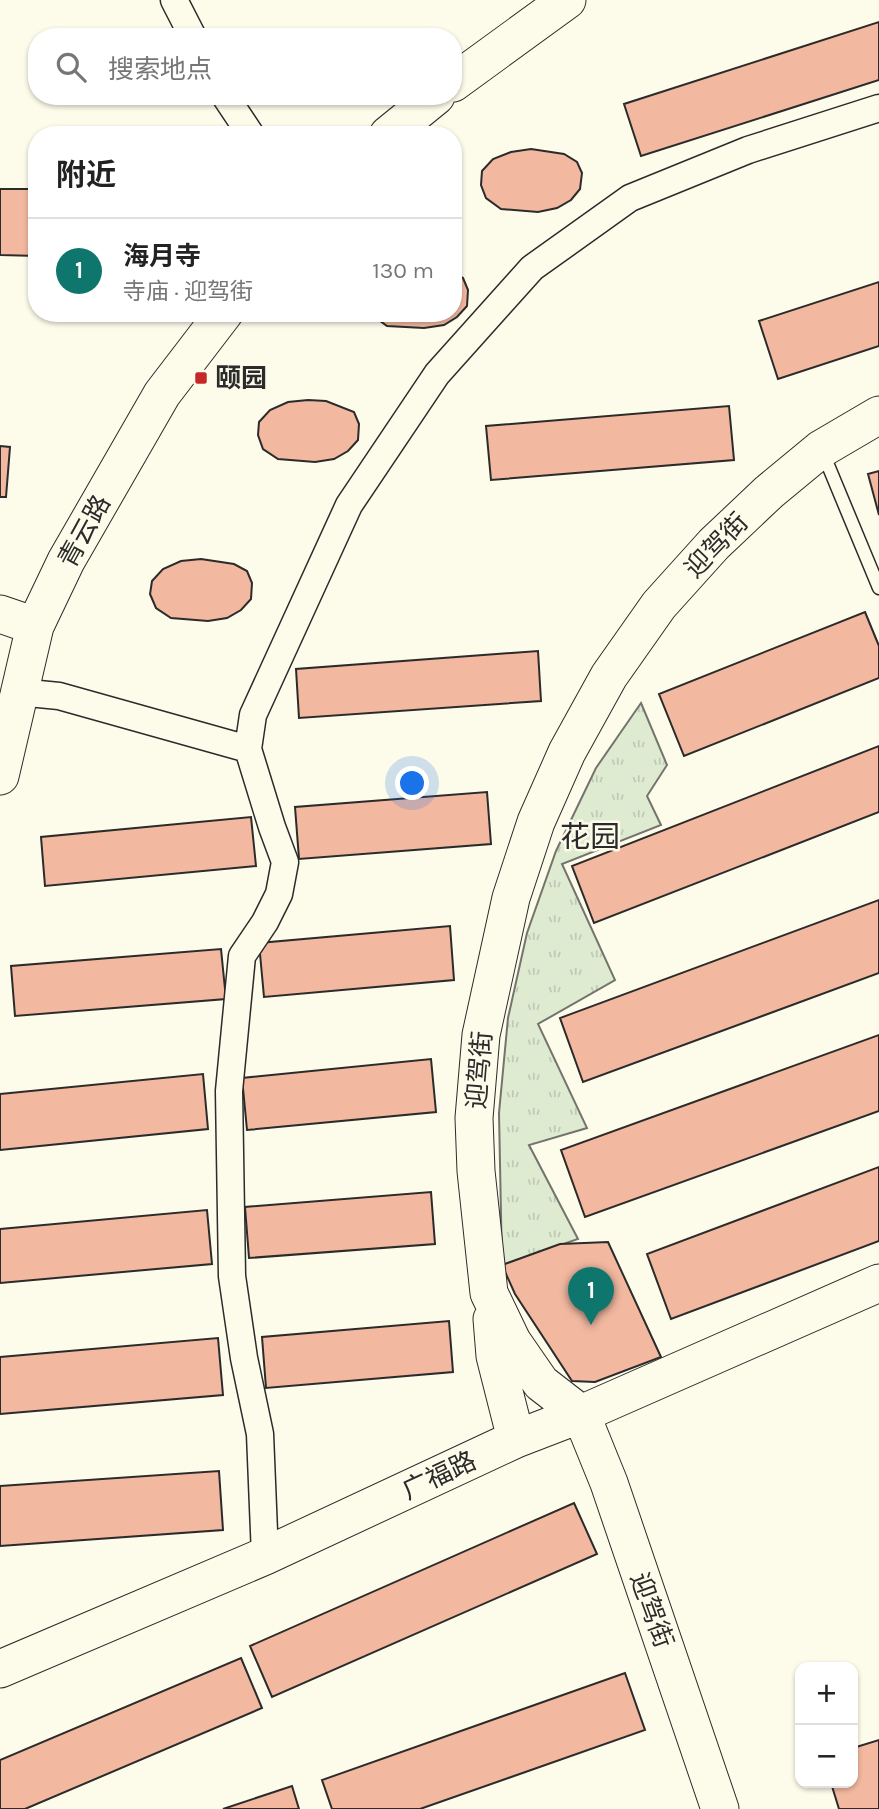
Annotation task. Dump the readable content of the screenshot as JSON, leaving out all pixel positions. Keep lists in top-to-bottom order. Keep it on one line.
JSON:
{"streets":{"street":["青云路","迎驾街","广福路"]},"crossings":[["迎驾街","广福路"]],"districts":["花园"],"places":{"transit":["颐园"]},"page":{"search":"搜索地点","heading":"附近","list":[{"mark":"1","name":"海月寺","note":"寺庙 · 迎驾街","value":"130 m"}],"pins":"1","map_buttons":["+","−"]}}
